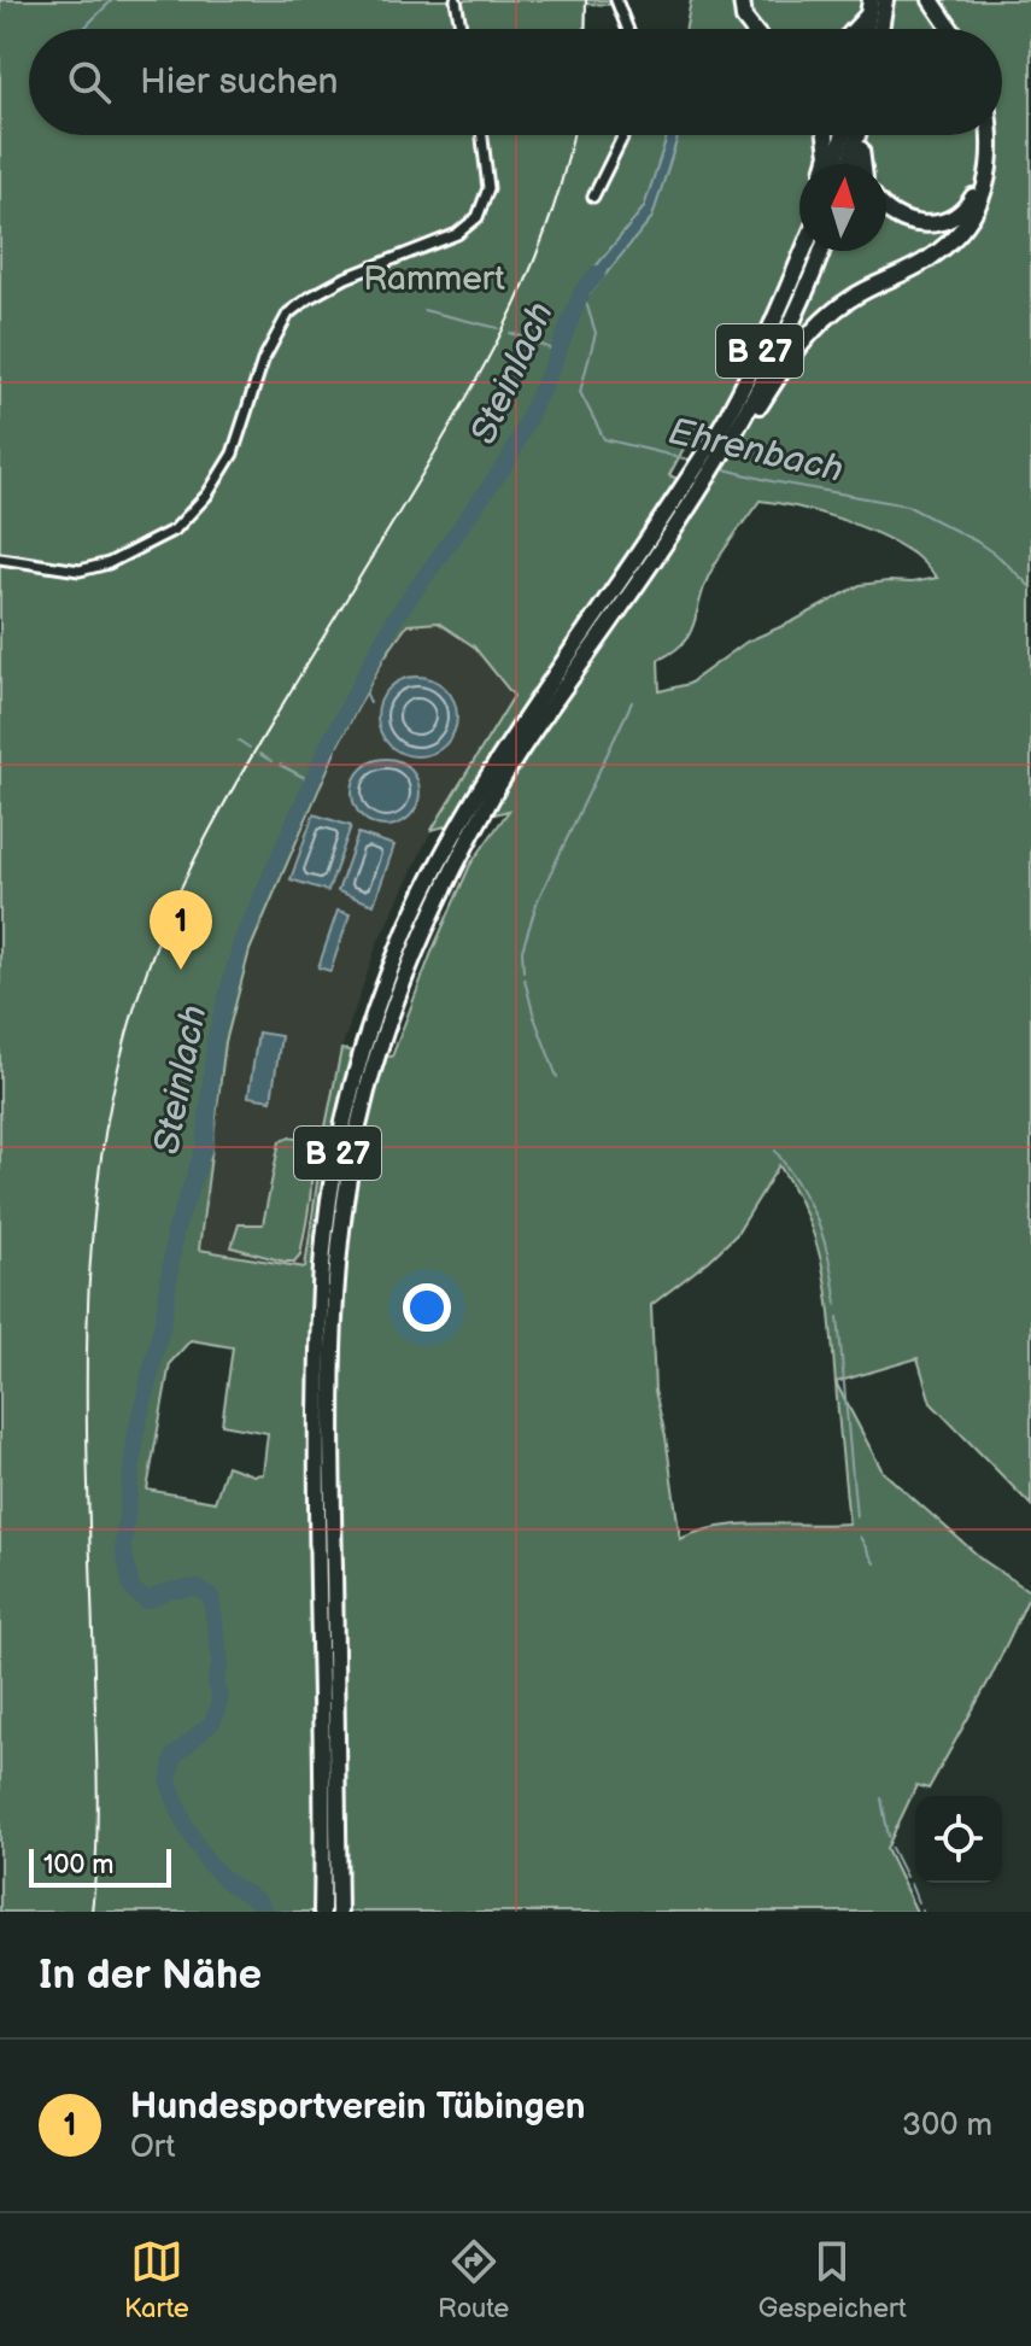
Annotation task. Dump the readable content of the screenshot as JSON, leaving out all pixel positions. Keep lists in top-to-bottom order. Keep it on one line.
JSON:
{"streets":{"highway":["B 27"]},"water":["Steinlach","Ehrenbach"],"parks":["Rammert"],"scale_bar":"100 m","north":"top","page":{"search":"Hier suchen","pins":"1","scale":"100 m","heading":"In der Nähe","list":[{"mark":"1","name":"Hundesportverein Tübingen","note":"Ort","value":"300 m"}],"nav":["Karte","Route","Gespeichert"]}}
